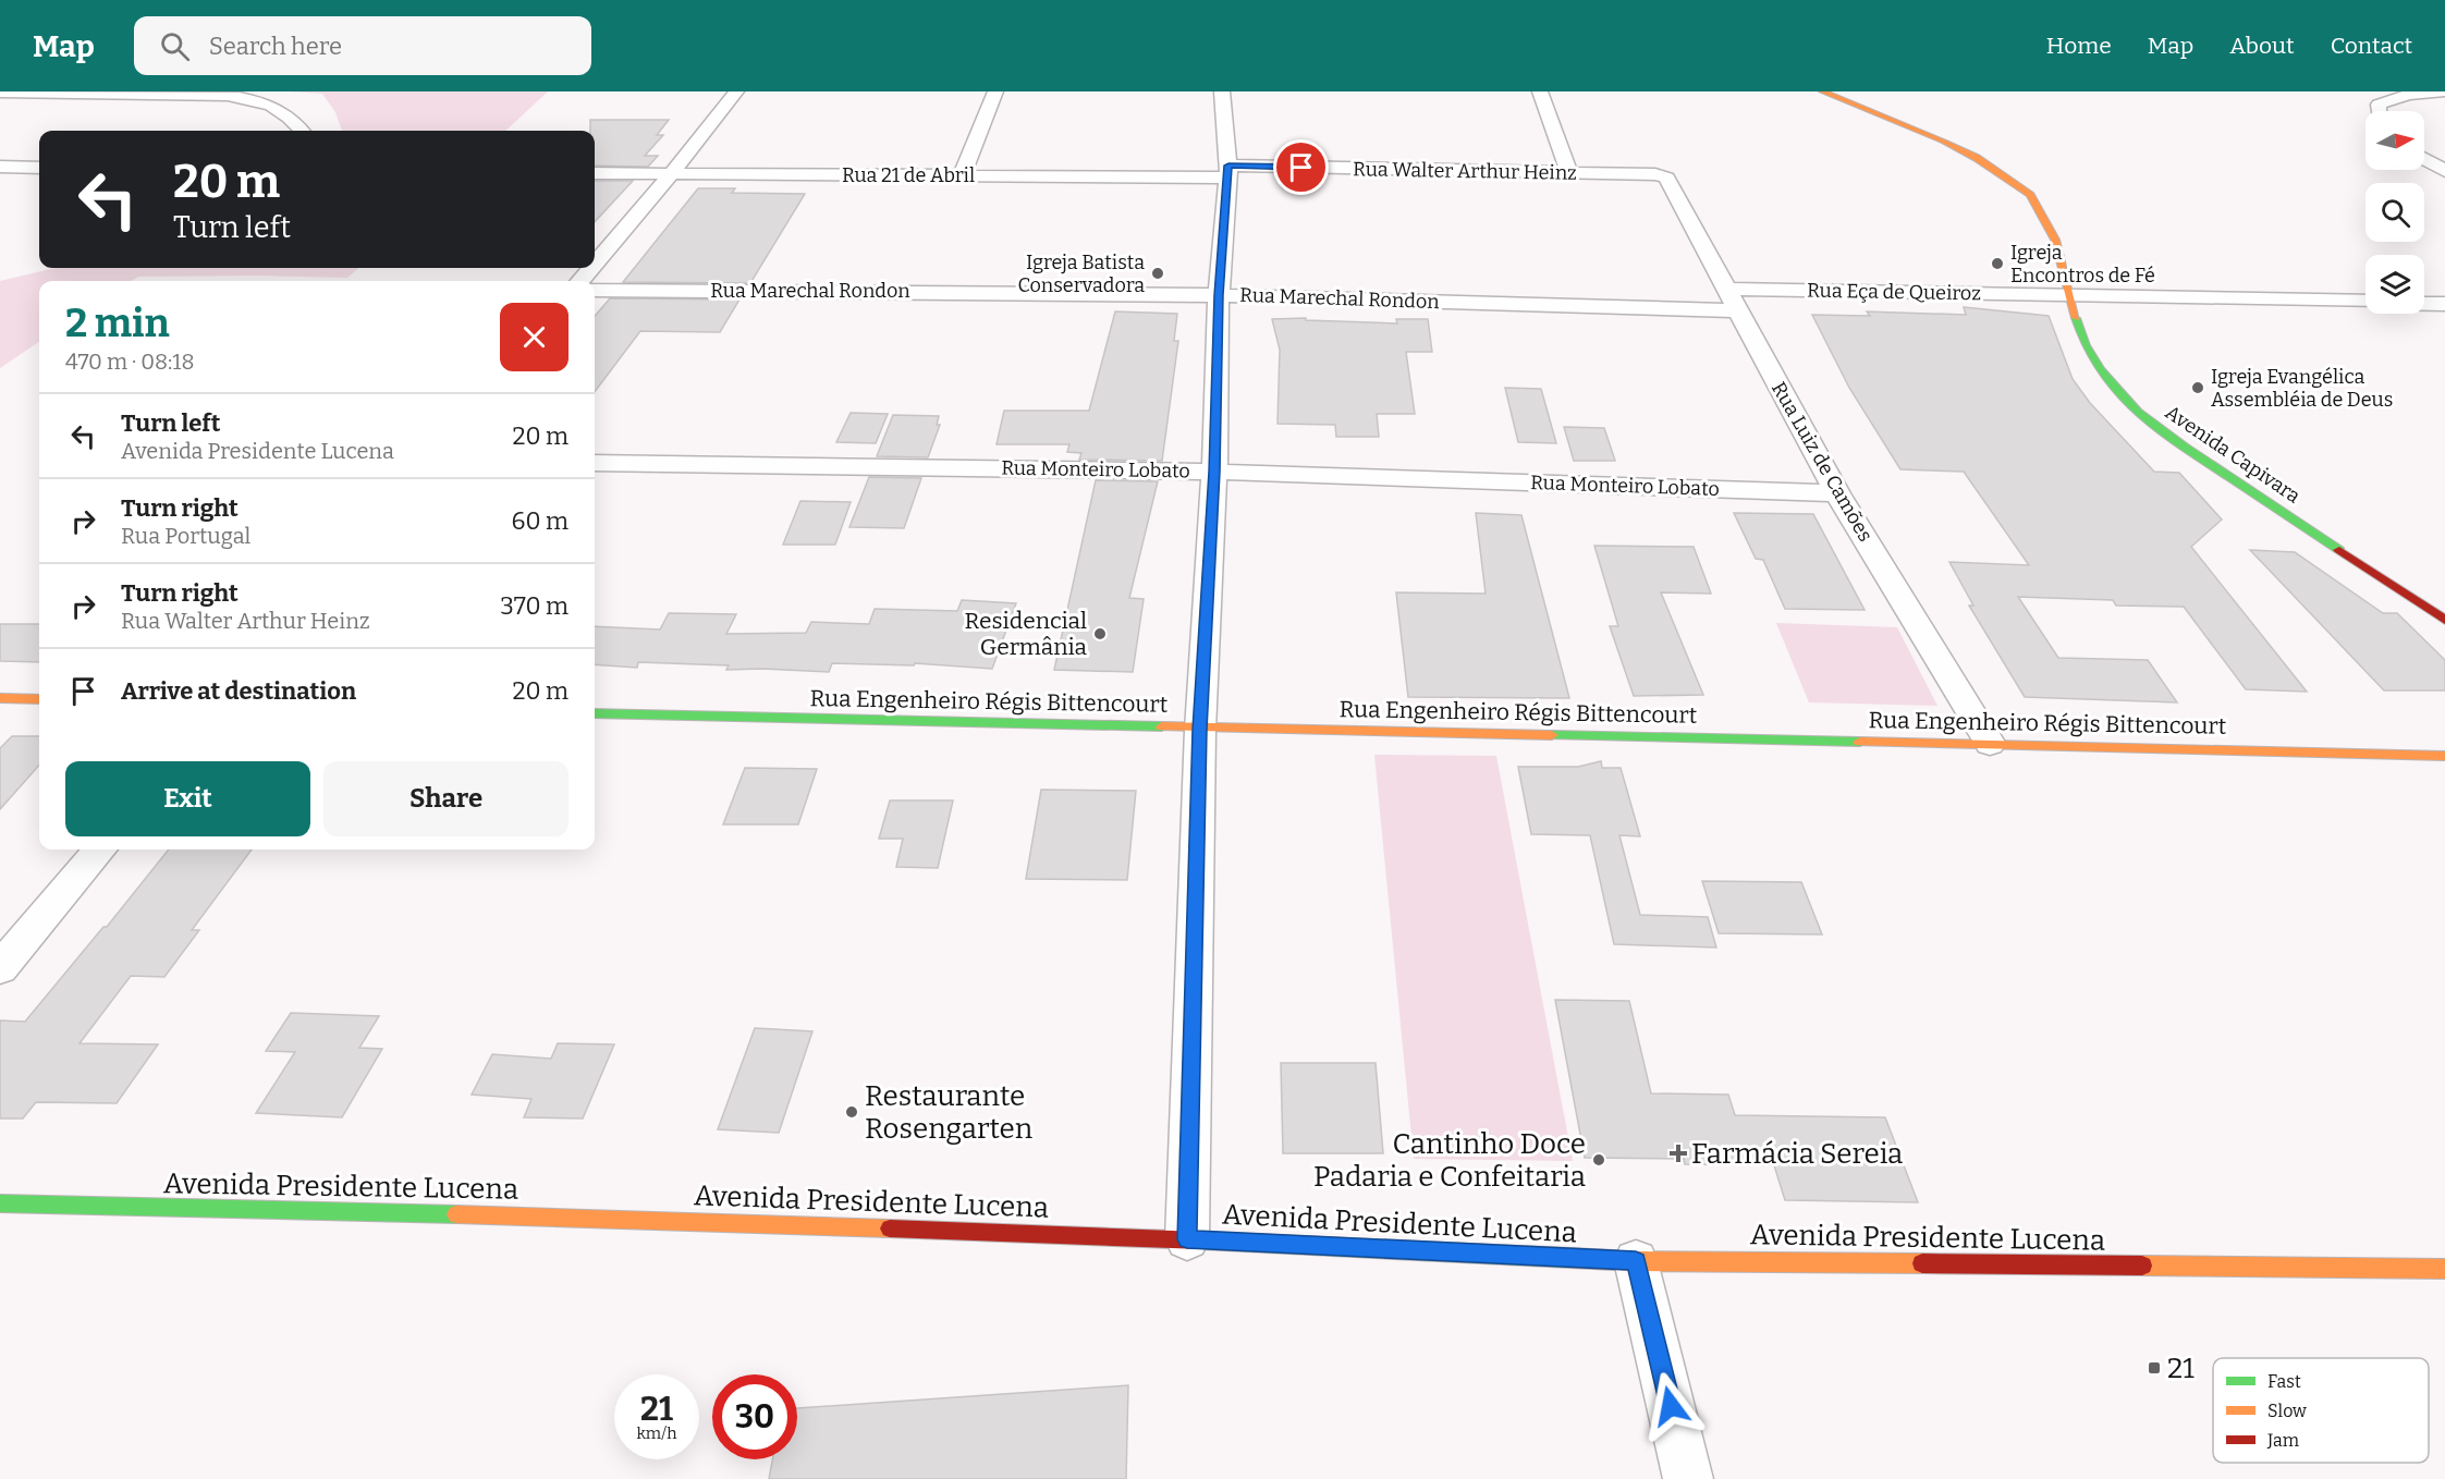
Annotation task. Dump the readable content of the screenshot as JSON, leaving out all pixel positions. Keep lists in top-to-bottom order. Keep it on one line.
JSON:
{"streets":{"main road":["Avenida Capivara","Rua Engenheiro Régis Bittencourt","Avenida Presidente Lucena"],"street":["Rua Walter Arthur Heinz","Rua 21 de Abril","Rua Marechal Rondon","Rua Eça de Queiroz","Rua Luiz de Camões","Rua Monteiro Lobato"]},"crossings":[["Rua Walter Arthur Heinz","Rua 21 de Abril"],["Rua Walter Arthur Heinz","Rua Luiz de Camões"],["Rua Marechal Rondon","Rua Luiz de Camões"],["Rua Eça de Queiroz","Avenida Capivara"],["Rua Eça de Queiroz","Rua Luiz de Camões"],["Rua Luiz de Camões","Rua Monteiro Lobato"],["Rua Luiz de Camões","Rua Engenheiro Régis Bittencourt"]],"places":{"other":["Igreja Encontros de Fé","Igreja Batista Conservadora","Igreja Evangélica Assembléia de Deus","Residencial Germânia","Restaurante Rosengarten","Cantinho Doce Padaria e Confeitaria"],"health":["Farmácia Sereia"],"transit":["21"]},"legend":["Fast","Slow","Jam"],"north":"right","page":{"header":"Map","search":"Search here","nav":["Home","Map","About","Contact"],"turn":["20 m","Turn left"],"heading":["2 min","470 m · 08:18"],"list":[{"name":"Turn left","note":"Avenida Presidente Lucena","value":"20 m"},{"name":"Turn right","note":"Rua Portugal","value":"60 m"},{"name":"Turn right","note":"Rua Walter Arthur Heinz","value":"370 m"},{"name":"Arrive at destination","value":"20 m"}],"buttons":["Exit","Share"],"speed":"21 km/h","limit":"30"}}
